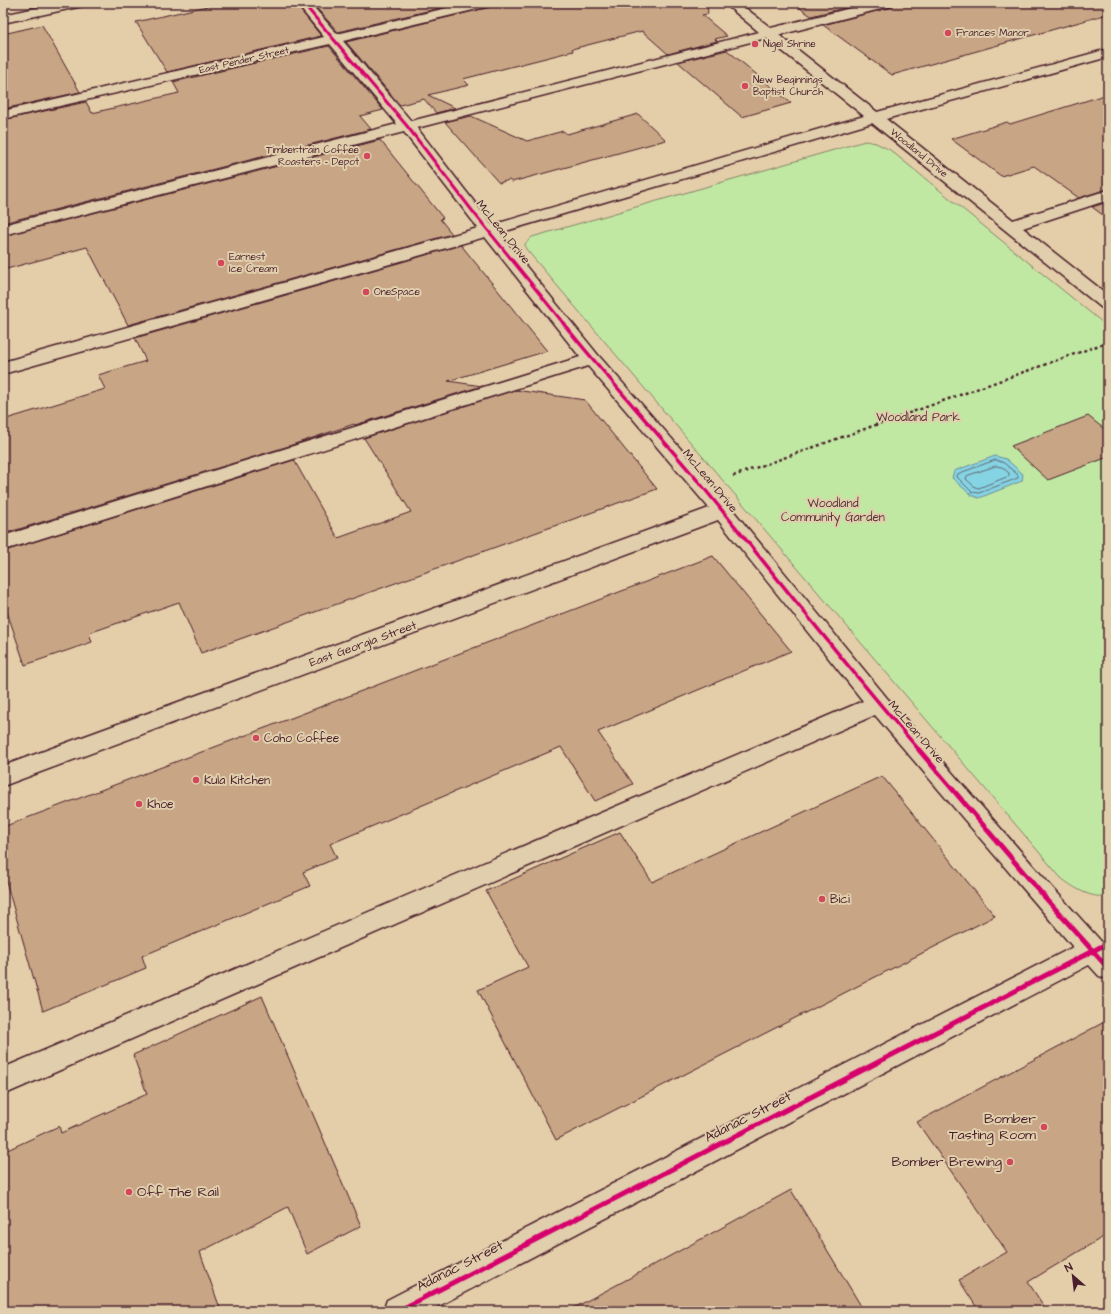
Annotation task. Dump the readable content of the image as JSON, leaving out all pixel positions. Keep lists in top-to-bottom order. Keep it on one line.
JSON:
{"streets":{"street":["East Pender Street","Woodland Drive","McLean Drive","East Georgia Street","Adanac Street"]},"crossings":[["East Pender Street","McLean Drive"],["McLean Drive","East Georgia Street"],["McLean Drive","Adanac Street"]],"parks":["Woodland Park","Woodland Community Garden"],"places":["Frances Manor","Nigel Shrine","New Beginnings Baptist Church","Timbertrain Coffee Roasters - Depot","Earnest Ice Cream","OneSpace","Coho Coffee","Kula Kitchen","Khoe","Bici","Bomber Tasting Room","Bomber Brewing","Off The Rail"],"north":"top left"}
